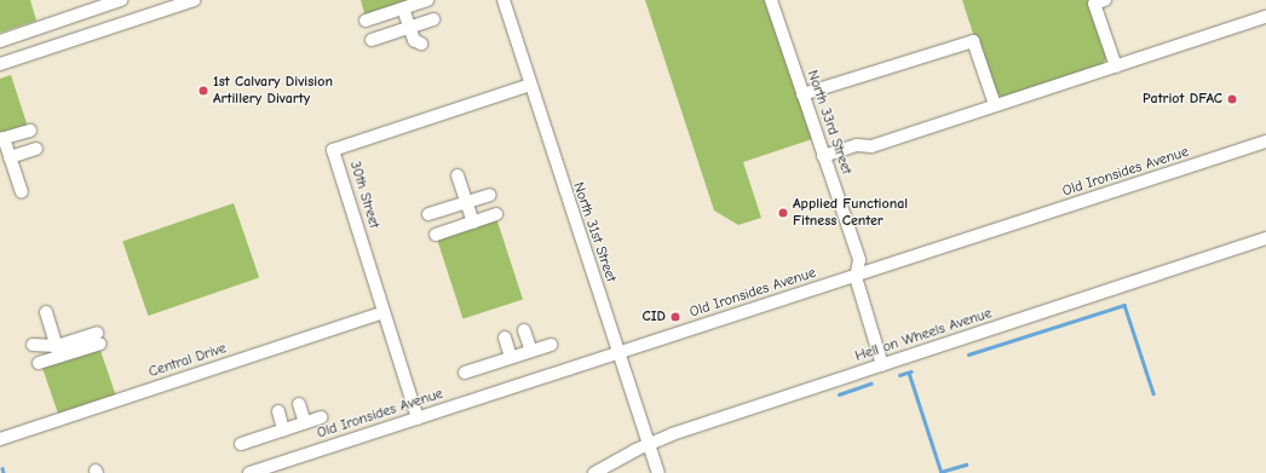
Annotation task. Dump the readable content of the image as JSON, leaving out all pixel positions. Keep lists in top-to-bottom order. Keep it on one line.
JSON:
{"streets":{"street":["North 33rd Street","Old Ironsides Avenue","30th Street","North 31st Street","Hell on Wheels Avenue","Central Drive"]},"crossings":[["North 33rd Street","Old Ironsides Avenue"],["North 33rd Street","Hell on Wheels Avenue"],["Old Ironsides Avenue","30th Street"],["Old Ironsides Avenue","North 31st Street"],["30th Street","North 31st Street"],["30th Street","Central Drive"],["North 31st Street","Hell on Wheels Avenue"]],"places":["1st Calvary Division Artillery Divarty","Patriot DFAC","Applied Functional Fitness Center","CID"]}
